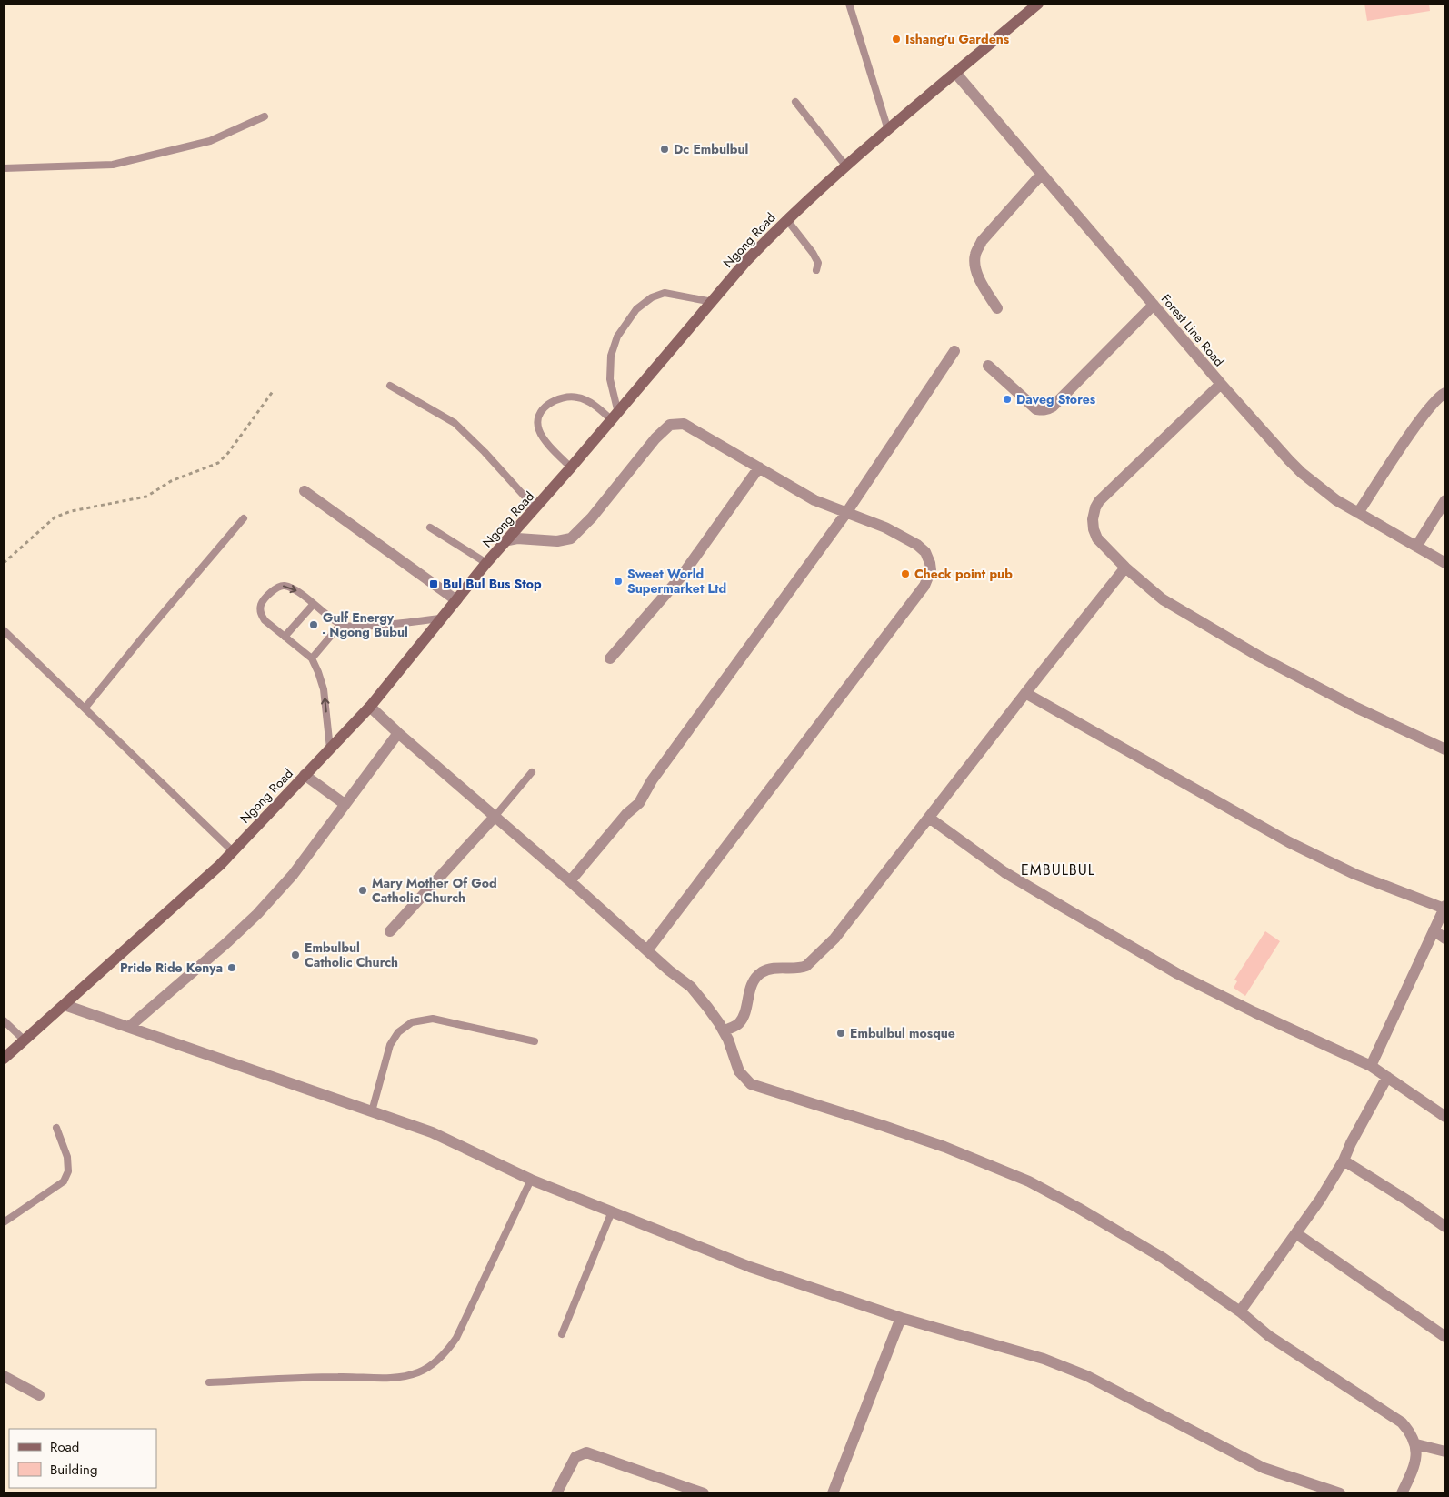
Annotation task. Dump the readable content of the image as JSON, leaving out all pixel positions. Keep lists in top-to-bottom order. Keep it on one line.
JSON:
{"streets":{"main road":["Ngong Road"],"street":["Forest Line Road"]},"crossings":[["Ngong Road","Forest Line Road"]],"districts":["EMBULBUL"],"places":{"other":["Ishang'u Gardens","Dc Embulbul","Daveg Stores","Check point pub","Sweet World Supermarket Ltd","Gulf Energy - Ngong Bubul","Mary Mother Of God Catholic Church","Embulbul Catholic Church","Pride Ride Kenya","Embulbul mosque"],"transit":["Bul Bul Bus Stop"]},"legend":["Road","Building"]}
